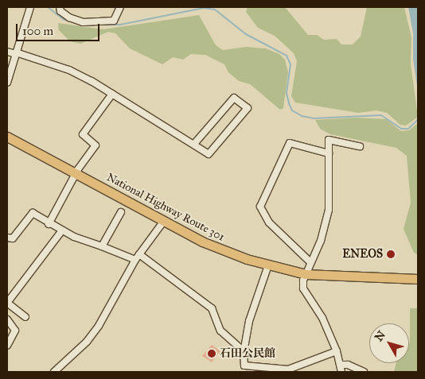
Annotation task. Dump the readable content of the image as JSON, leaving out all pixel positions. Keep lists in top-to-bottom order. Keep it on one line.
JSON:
{"streets":{"highway":["National Highway Route 301"]},"places":["ENEOS","石田公民館"],"scale_bar":"100 m","north":"top left"}
